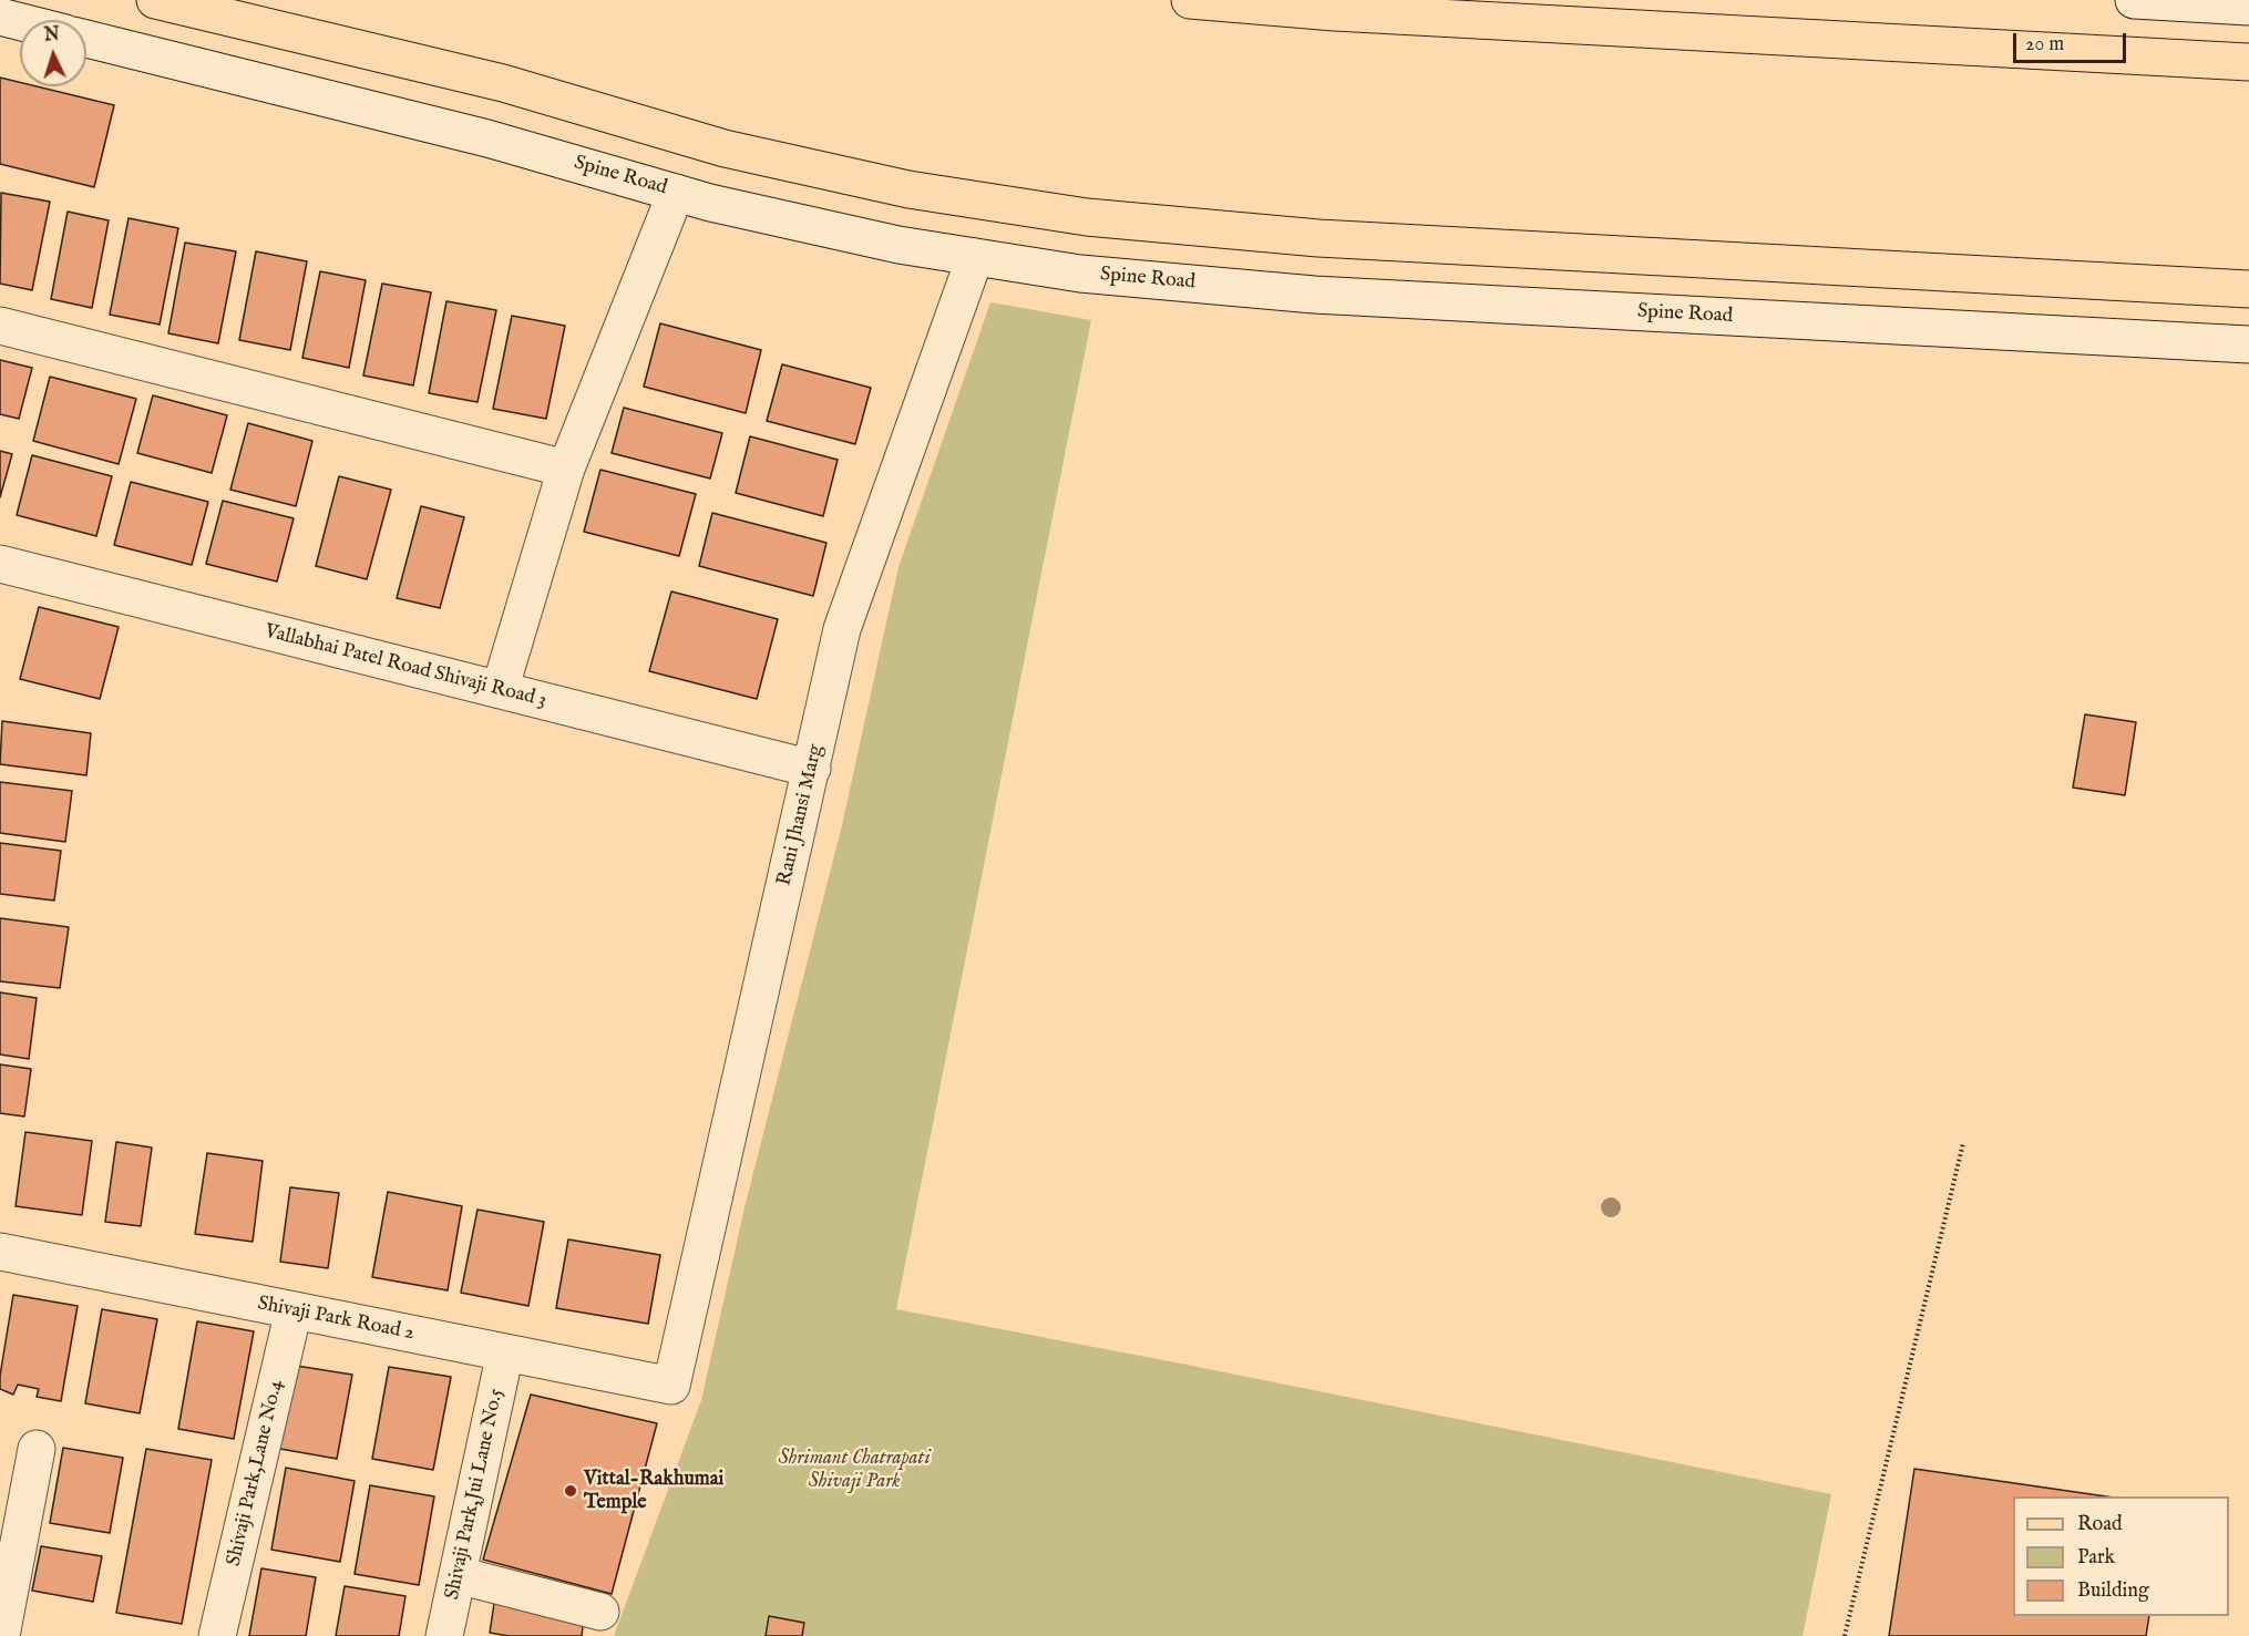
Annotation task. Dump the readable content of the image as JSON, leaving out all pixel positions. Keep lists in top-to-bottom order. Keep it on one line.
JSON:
{"streets":{"street":["Spine Road","Vallabhai Patel Road Shivaji Road 3","Rani Jhansi Marg","Shivaji Park Road 2","Shivaji Park,Lane No.4","Shivaji Park,Jui Lane No.5"]},"crossings":[["Spine Road","Rani Jhansi Marg"],["Vallabhai Patel Road Shivaji Road 3","Rani Jhansi Marg"],["Rani Jhansi Marg","Shivaji Park Road 2"],["Shivaji Park Road 2","Shivaji Park,Lane No.4"],["Shivaji Park Road 2","Shivaji Park,Jui Lane No.5"]],"parks":["Shrimant Chatrapati Shivaji Park"],"places":["Vittal-Rakhumai Temple"],"legend":["Road","Park","Building"],"scale_bar":"20 m","north":"top"}
